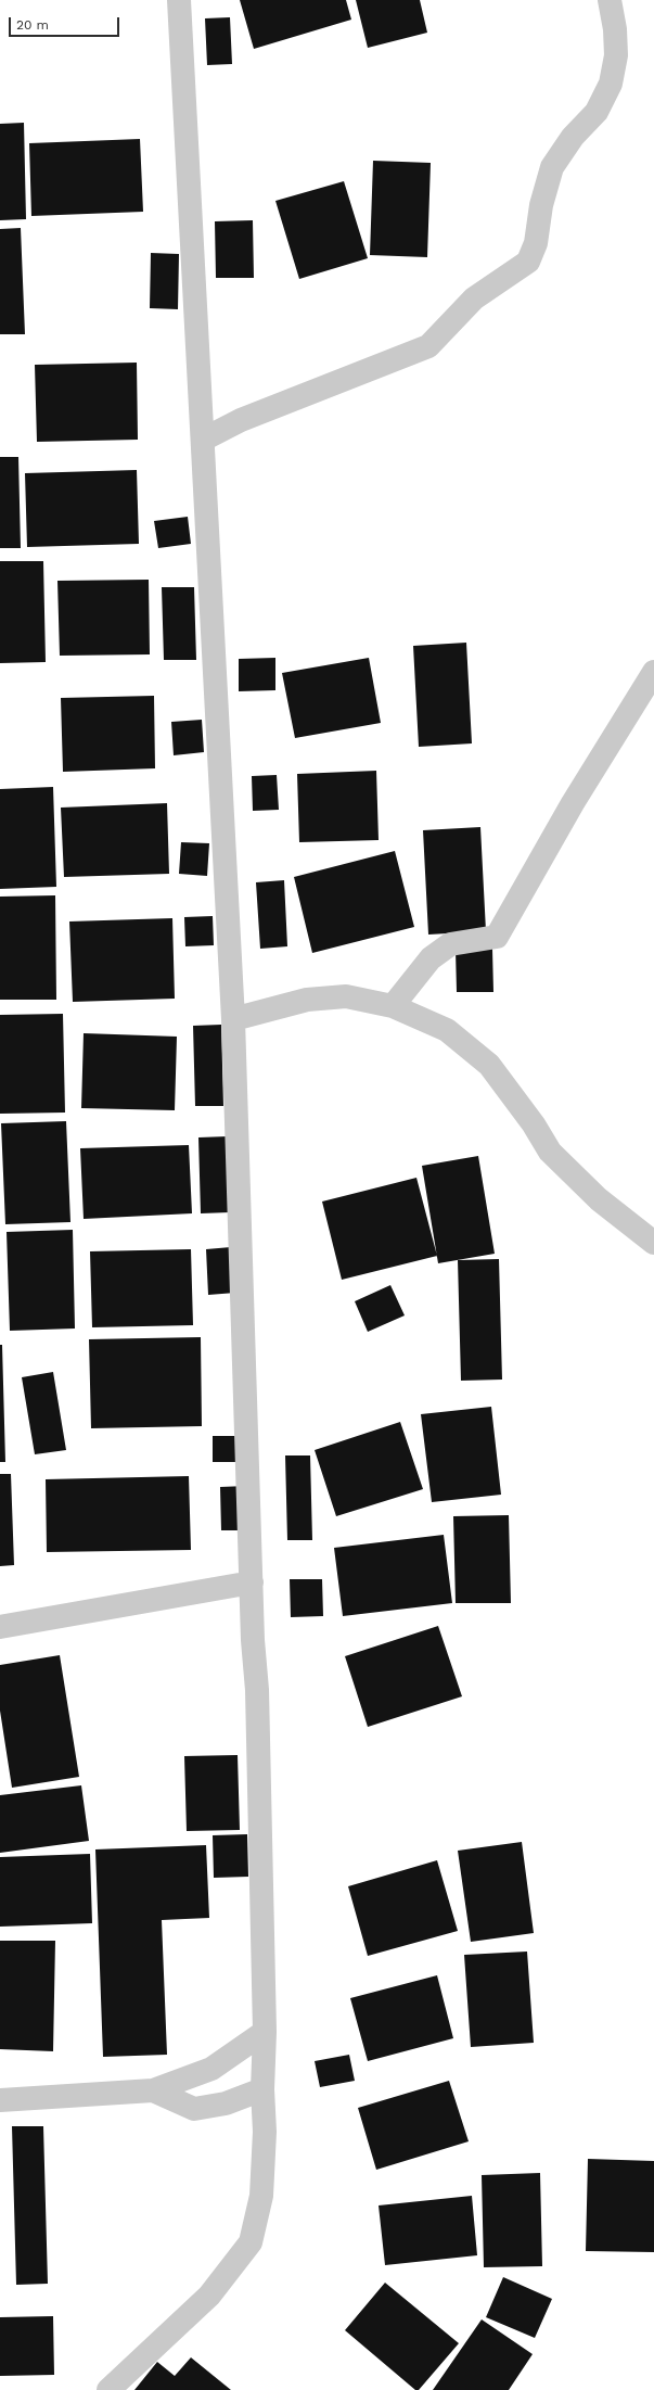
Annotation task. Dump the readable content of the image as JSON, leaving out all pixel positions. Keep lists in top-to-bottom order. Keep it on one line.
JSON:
{"scale_bar":"20 m"}
